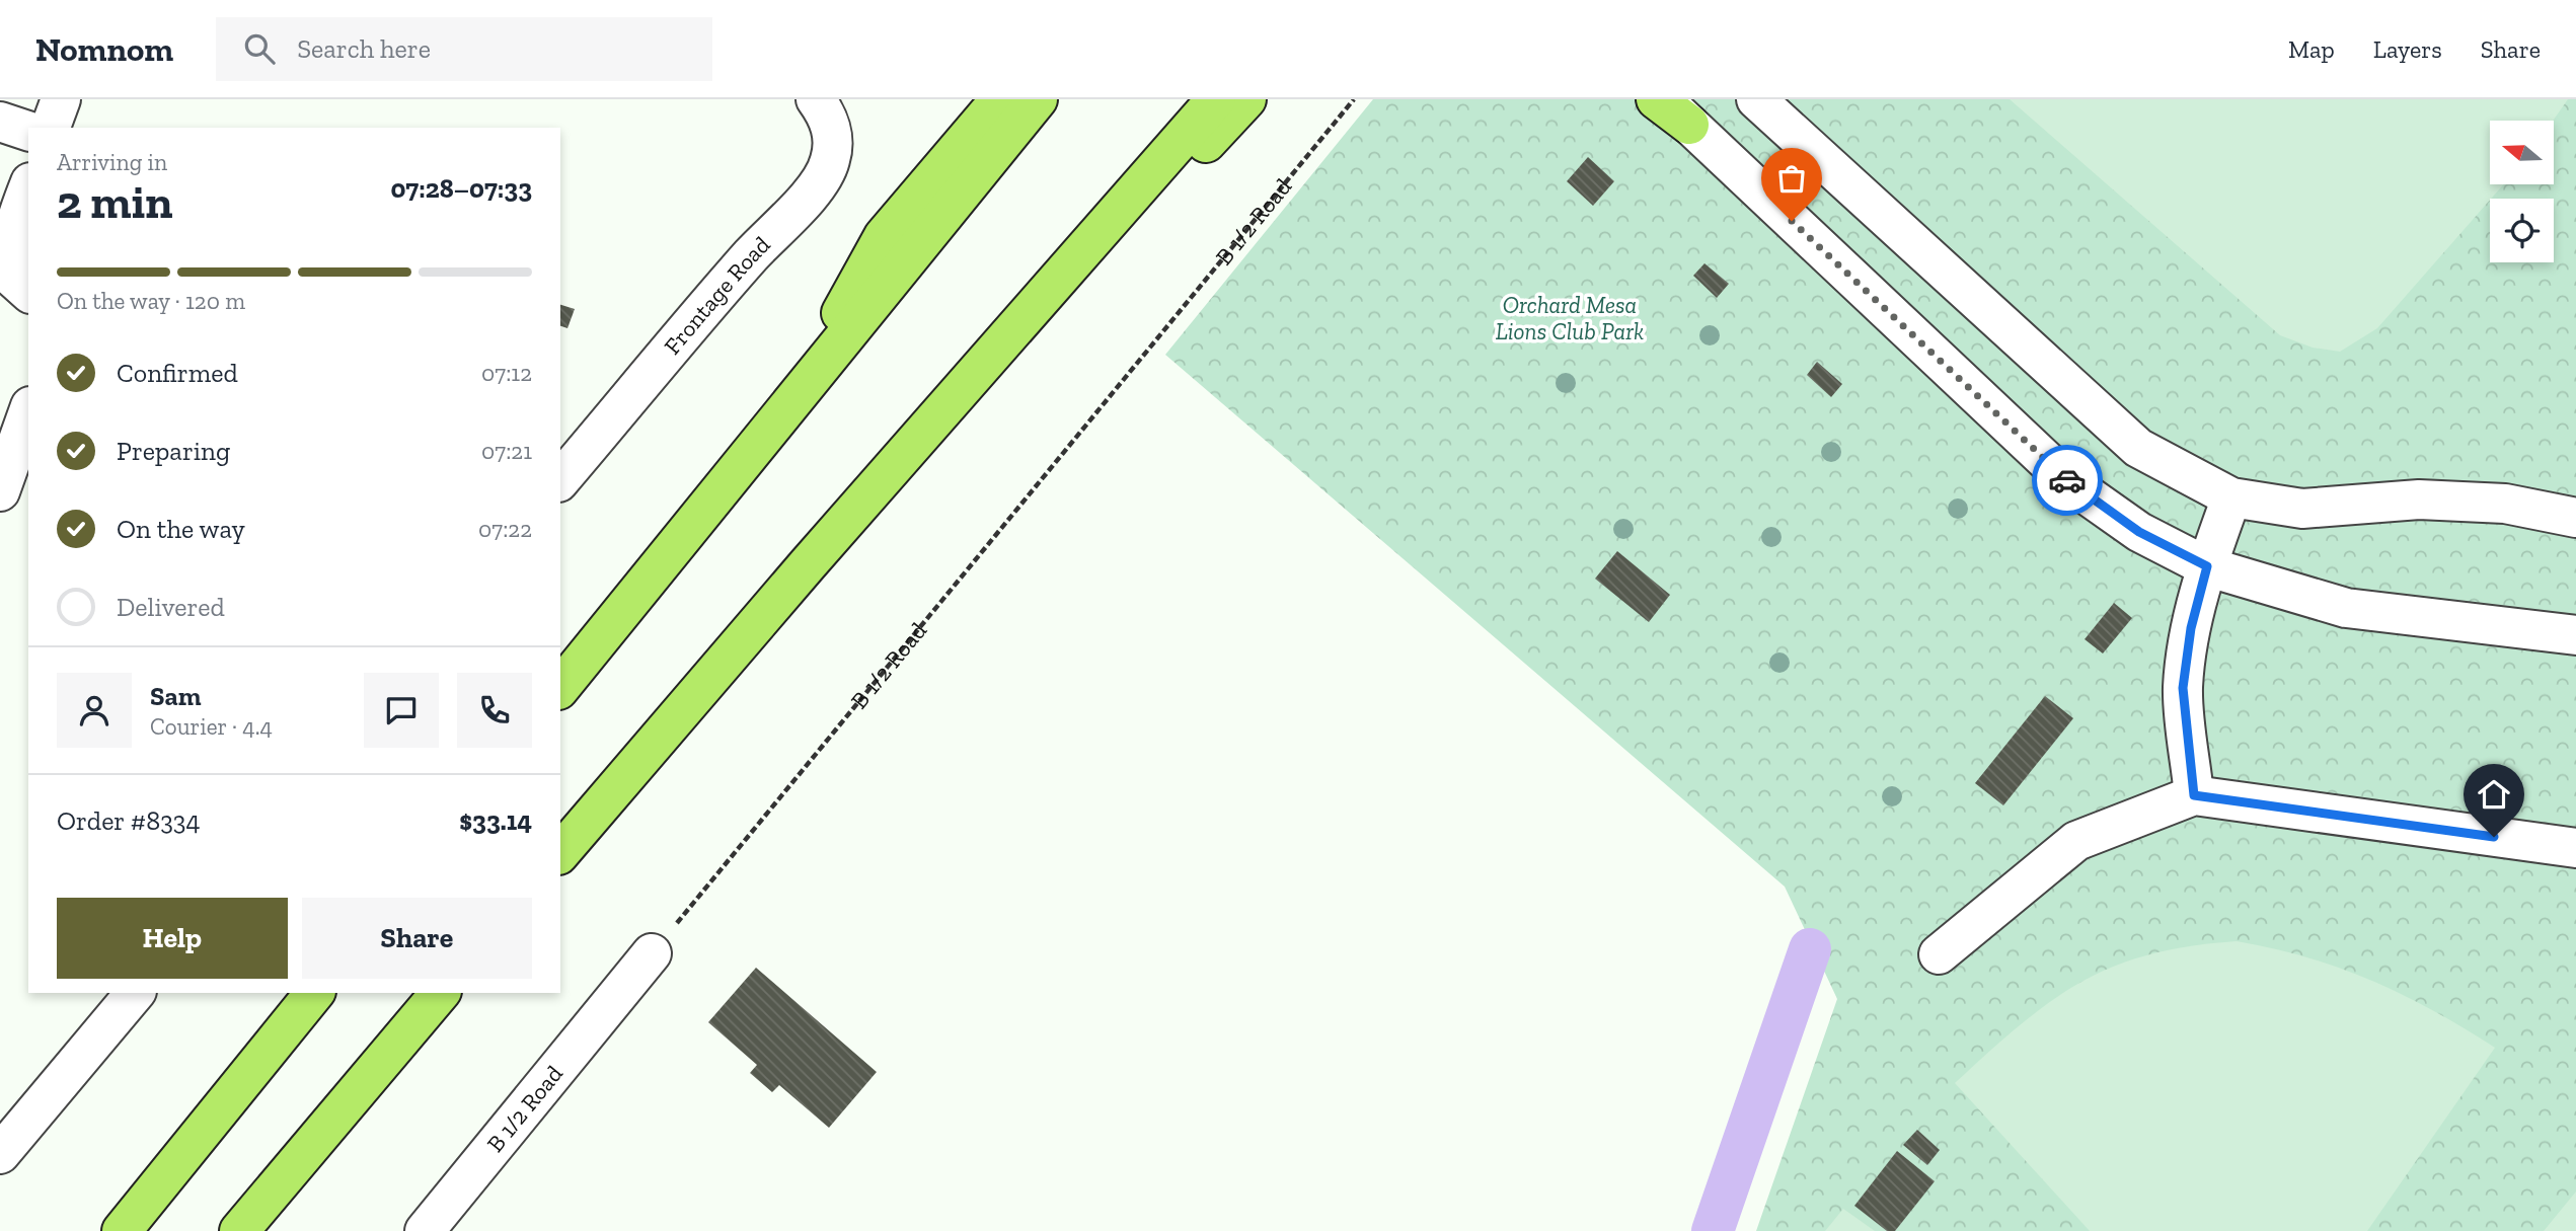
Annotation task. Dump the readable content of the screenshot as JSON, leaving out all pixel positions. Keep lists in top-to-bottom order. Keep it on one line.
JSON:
{"streets":{"street":["B 1/2 Road","Frontage Road"]},"parks":["Orchard Mesa Lions Club Park"],"north":"left","page":{"header":"Nomnom","search":"Search here","nav":["Map","Layers","Share"],"heading":["2 min","Arriving in","07:28–07:33"],"panel":["Sam","Courier · 4.4","Order #8334","$33.14"],"bar":"On the way · 120 m","list":[["Confirmed","07:12"],["Preparing","07:21"],["On the way","07:22"],"Delivered"],"buttons":["Help","Share"]}}
